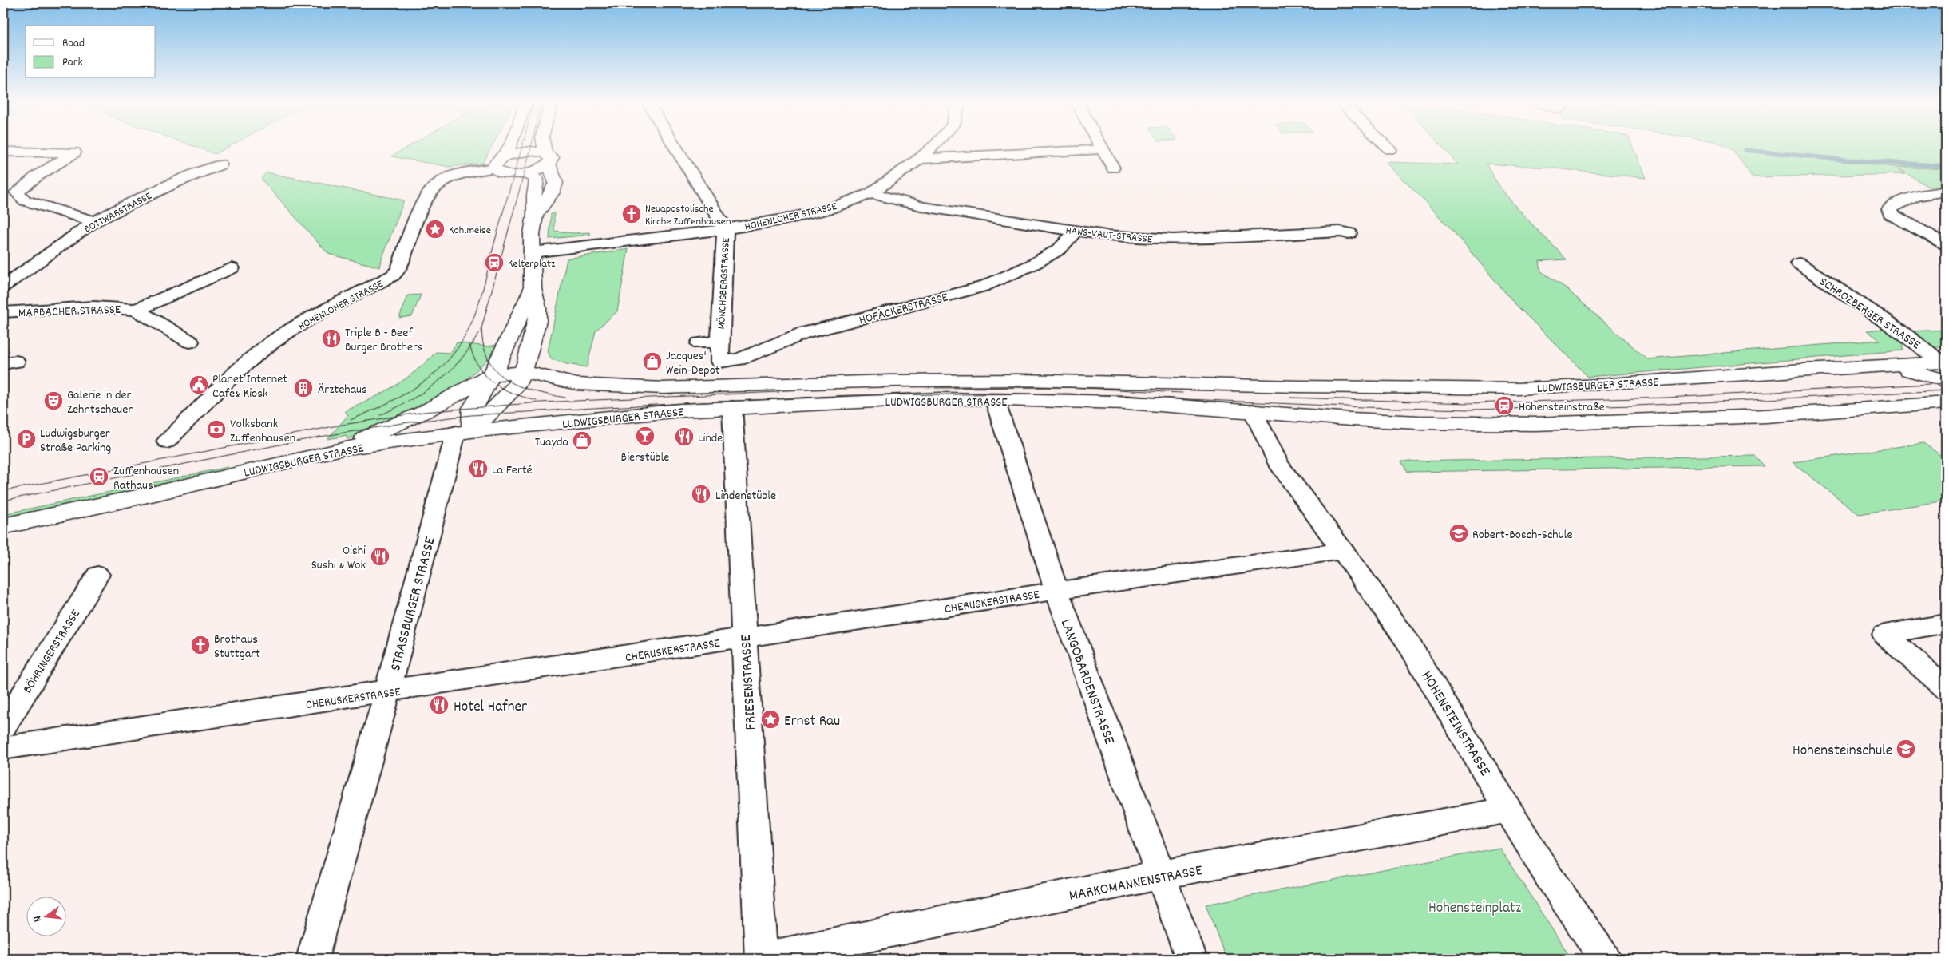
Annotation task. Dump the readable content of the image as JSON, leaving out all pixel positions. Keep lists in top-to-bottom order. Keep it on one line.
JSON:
{"streets":{"main road":["LUDWIGSBURGER STRASSE"],"street":["BOTTWARSTRASSE","HOHENLOHER STRASSE","HANS-VAUT-STRASSE","MÖNCHSBERGSTRASSE","HOFÄCKERSTRASSE","MARBACHER STRASSE","SCHROZBERGER STRASSE","CHERUSKERSTRASSE","STRASSBURGER STRASSE","BÖHRINGERSTRASSE","LANGOBARDENSTRASSE","FRIESENSTRASSE","HOHENSTEINSTRASSE","MARKOMANNENSTRASSE"]},"crossings":[["HOHENLOHER STRASSE","HANS-VAUT-STRASSE"],["HOHENLOHER STRASSE","MÖNCHSBERGSTRASSE"],["HANS-VAUT-STRASSE","HOFÄCKERSTRASSE"],["MÖNCHSBERGSTRASSE","HOFÄCKERSTRASSE"],["SCHROZBERGER STRASSE","LUDWIGSBURGER STRASSE"],["LUDWIGSBURGER STRASSE","STRASSBURGER STRASSE"],["LUDWIGSBURGER STRASSE","LANGOBARDENSTRASSE"],["LUDWIGSBURGER STRASSE","FRIESENSTRASSE"],["LUDWIGSBURGER STRASSE","HOHENSTEINSTRASSE"],["CHERUSKERSTRASSE","STRASSBURGER STRASSE"],["CHERUSKERSTRASSE","LANGOBARDENSTRASSE"],["CHERUSKERSTRASSE","FRIESENSTRASSE"],["CHERUSKERSTRASSE","HOHENSTEINSTRASSE"],["LANGOBARDENSTRASSE","MARKOMANNENSTRASSE"],["FRIESENSTRASSE","MARKOMANNENSTRASSE"],["HOHENSTEINSTRASSE","MARKOMANNENSTRASSE"]],"parks":["Hohensteinplatz"],"places":{"church":["Neuapostolische Kirche Zuffenhausen","Brothaus Stuttgart"],"place":["Kohlmeise","Ernst Rau"],"station":["Kelterplatz","Hohensteinstraße","Zuffenhausen Rathaus"],"restaurant":["Triple B - Beef Burger Brothers","Linde","La Ferté","Lindenstüble","Oishi Sushi & Wok","Hotel Hafner"],"shop":["Jacques' Wein-Depot","Tuayda"],"public building":["Planet Internet Cafe& Kiosk"],"building":["Ärztehaus"],"theatre":["Galerie in der Zehntscheuer"],"bank":["Volksbank Zuffenhausen"],"bar":["Bierstüble"],"parking":["Ludwigsburger Straße Parking"],"school or university":["Robert-Bosch-Schule","Hohensteinschule"]},"legend":["Road","Park"],"north":"left"}
